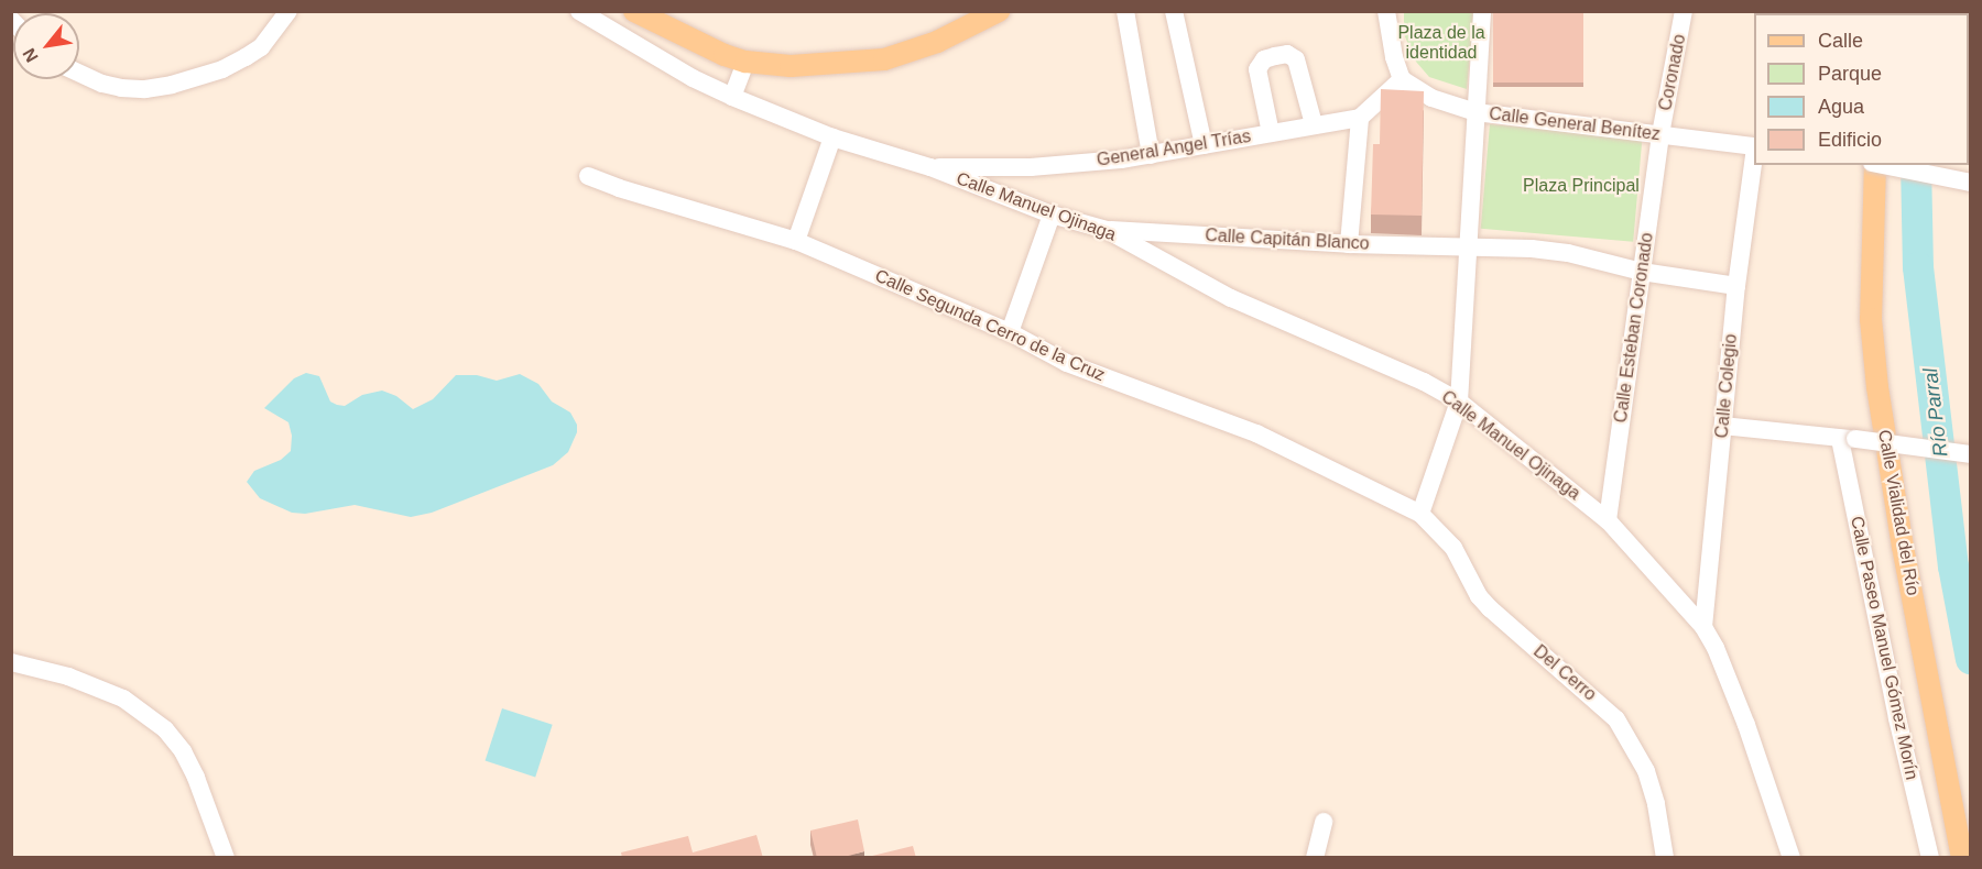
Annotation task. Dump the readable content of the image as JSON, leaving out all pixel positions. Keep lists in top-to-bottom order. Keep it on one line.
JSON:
{"streets":{"main road":["Calle Vialidad del Río"],"street":["Coronado","Calle General Benítez","General Angel Trías","Calle Manuel Ojinaga","Calle Capitán Blanco","Calle Segunda Cerro de la Cruz","Calle Esteban Coronado","Calle Colegio","Calle Paseo Manuel Gómez Morín","Del Cerro"]},"crossings":[["Coronado","Calle General Benítez"],["Coronado","Calle Esteban Coronado"],["Calle General Benítez","Calle Esteban Coronado"],["General Angel Trías","Calle Manuel Ojinaga"],["Calle Manuel Ojinaga","Calle Capitán Blanco"],["Calle Manuel Ojinaga","Calle Esteban Coronado"],["Calle Manuel Ojinaga","Calle Colegio"],["Calle Capitán Blanco","Calle Esteban Coronado"],["Calle Capitán Blanco","Calle Colegio"],["Calle Segunda Cerro de la Cruz","Del Cerro"]],"water":["Río Parral"],"parks":["Plaza de la identidad","Plaza Principal"],"legend":["Calle","Parque","Agua","Edificio"],"north":"bottom left"}
